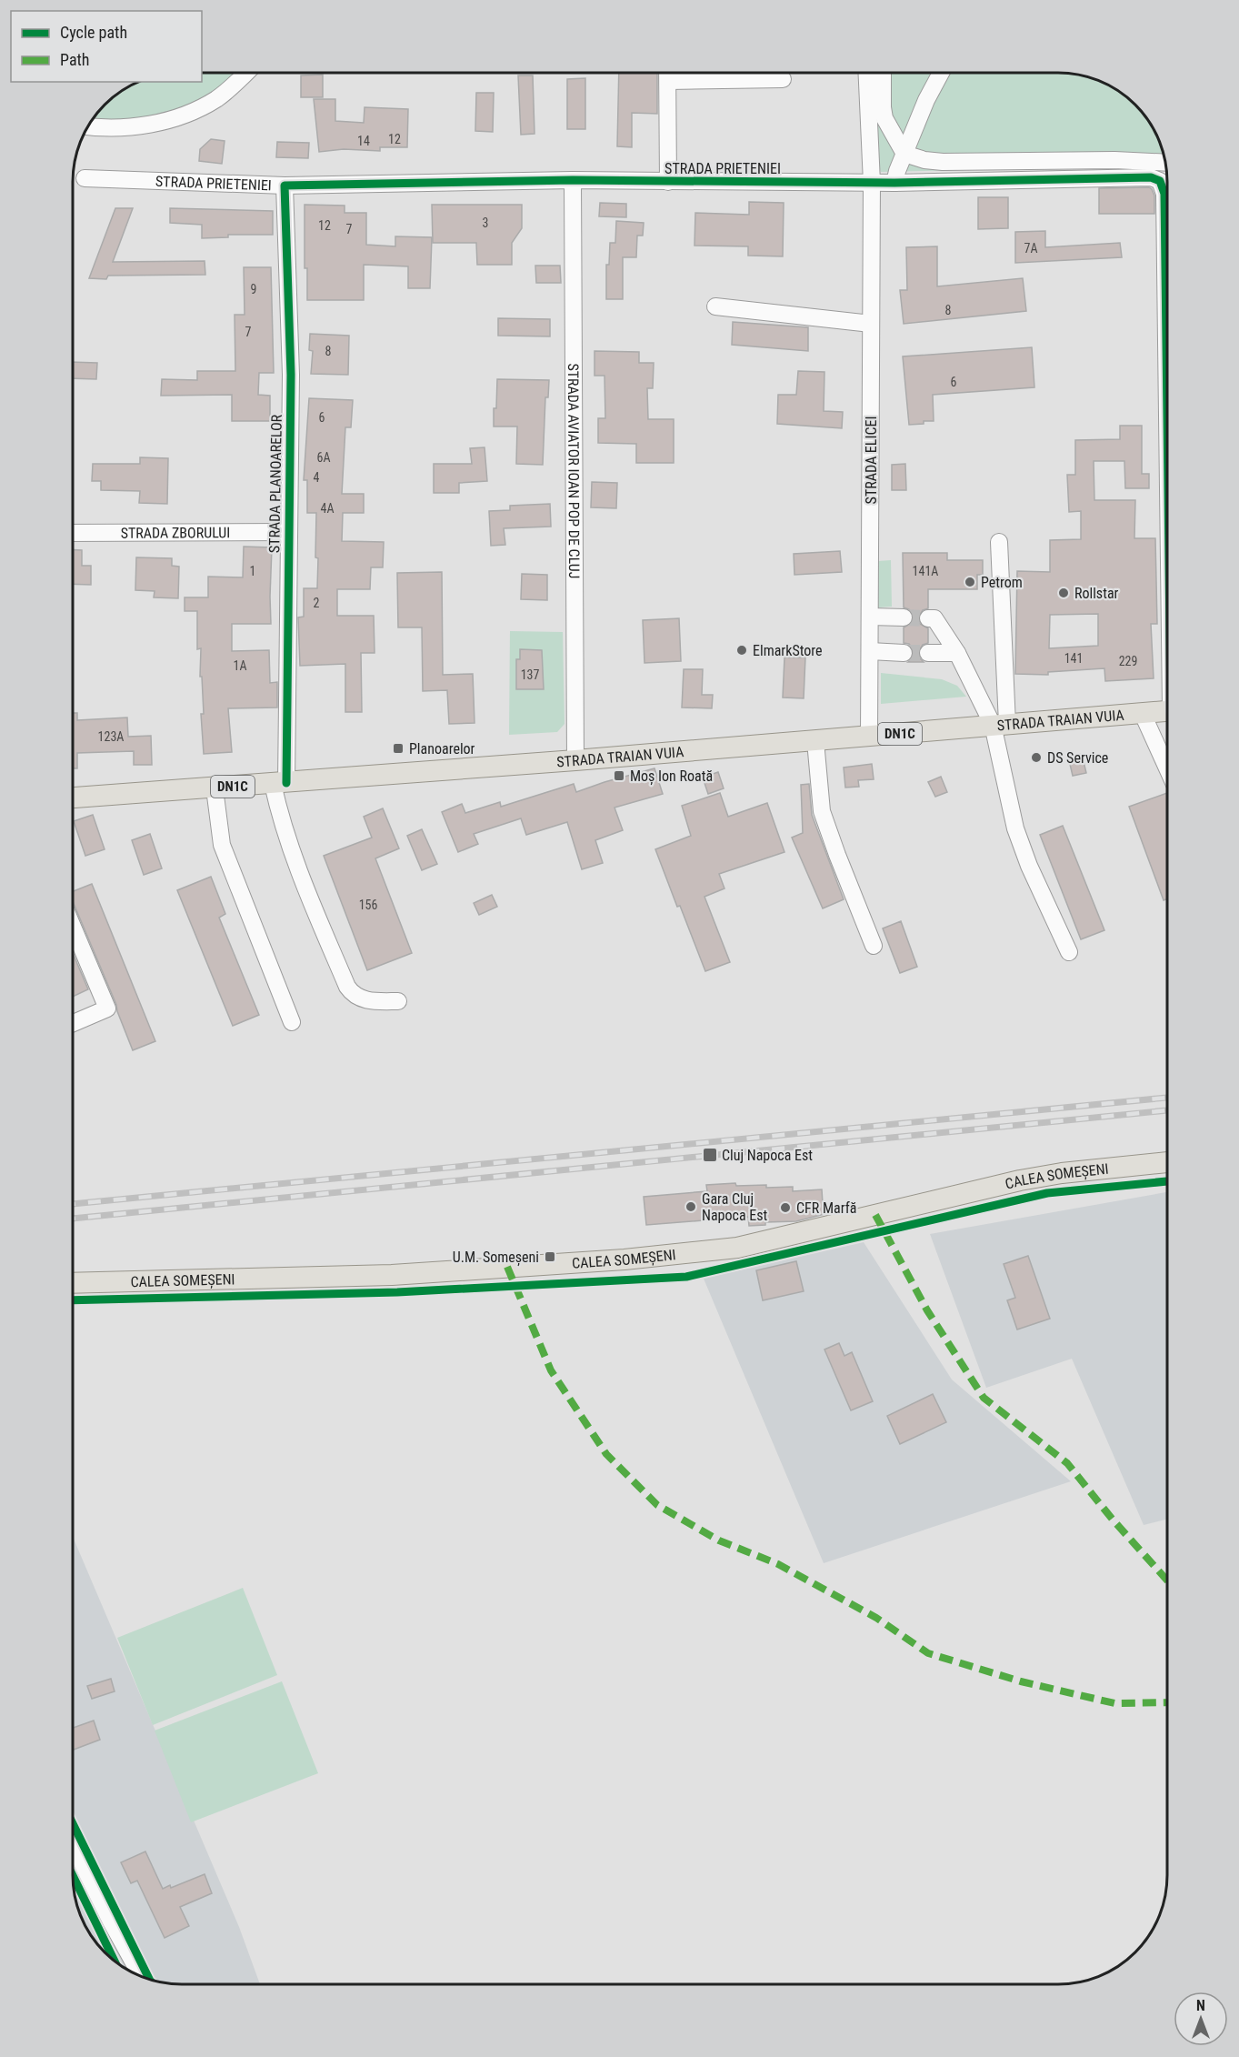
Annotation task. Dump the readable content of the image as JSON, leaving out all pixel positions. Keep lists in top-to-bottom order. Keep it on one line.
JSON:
{"streets":{"main road":["STRADA TRAIAN VUIA","DN1C","CALEA SOMEȘENI"],"street":["STRADA PRIETENIEI","STRADA ELICEI","STRADA AVIATOR IOAN POP DE CLUJ","STRADA PLANOARELOR","STRADA ZBORULUI"]},"crossings":[["STRADA PRIETENIEI","STRADA ELICEI"],["STRADA PRIETENIEI","STRADA AVIATOR IOAN POP DE CLUJ"],["STRADA PRIETENIEI","STRADA PLANOARELOR"],["STRADA ELICEI","STRADA TRAIAN VUIA"],["STRADA AVIATOR IOAN POP DE CLUJ","STRADA TRAIAN VUIA"],["STRADA PLANOARELOR","STRADA ZBORULUI"],["STRADA PLANOARELOR","STRADA TRAIAN VUIA"]],"places":{"other":["Petrom","Rollstar","ElmarkStore","DS Service","Gara Cluj Napoca Est","CFR Marfă"],"transit":["Planoarelor","Moș Ion Roată","Cluj Napoca Est","U.M. Someșeni"]},"house_numbers":["12","14","3","12","7","7A","9","8","7","8","6","6","6A","4","4A","1","141A","2","141","229","1A","137","123A","156"],"legend":["Cycle path","Path"],"north":"top"}
